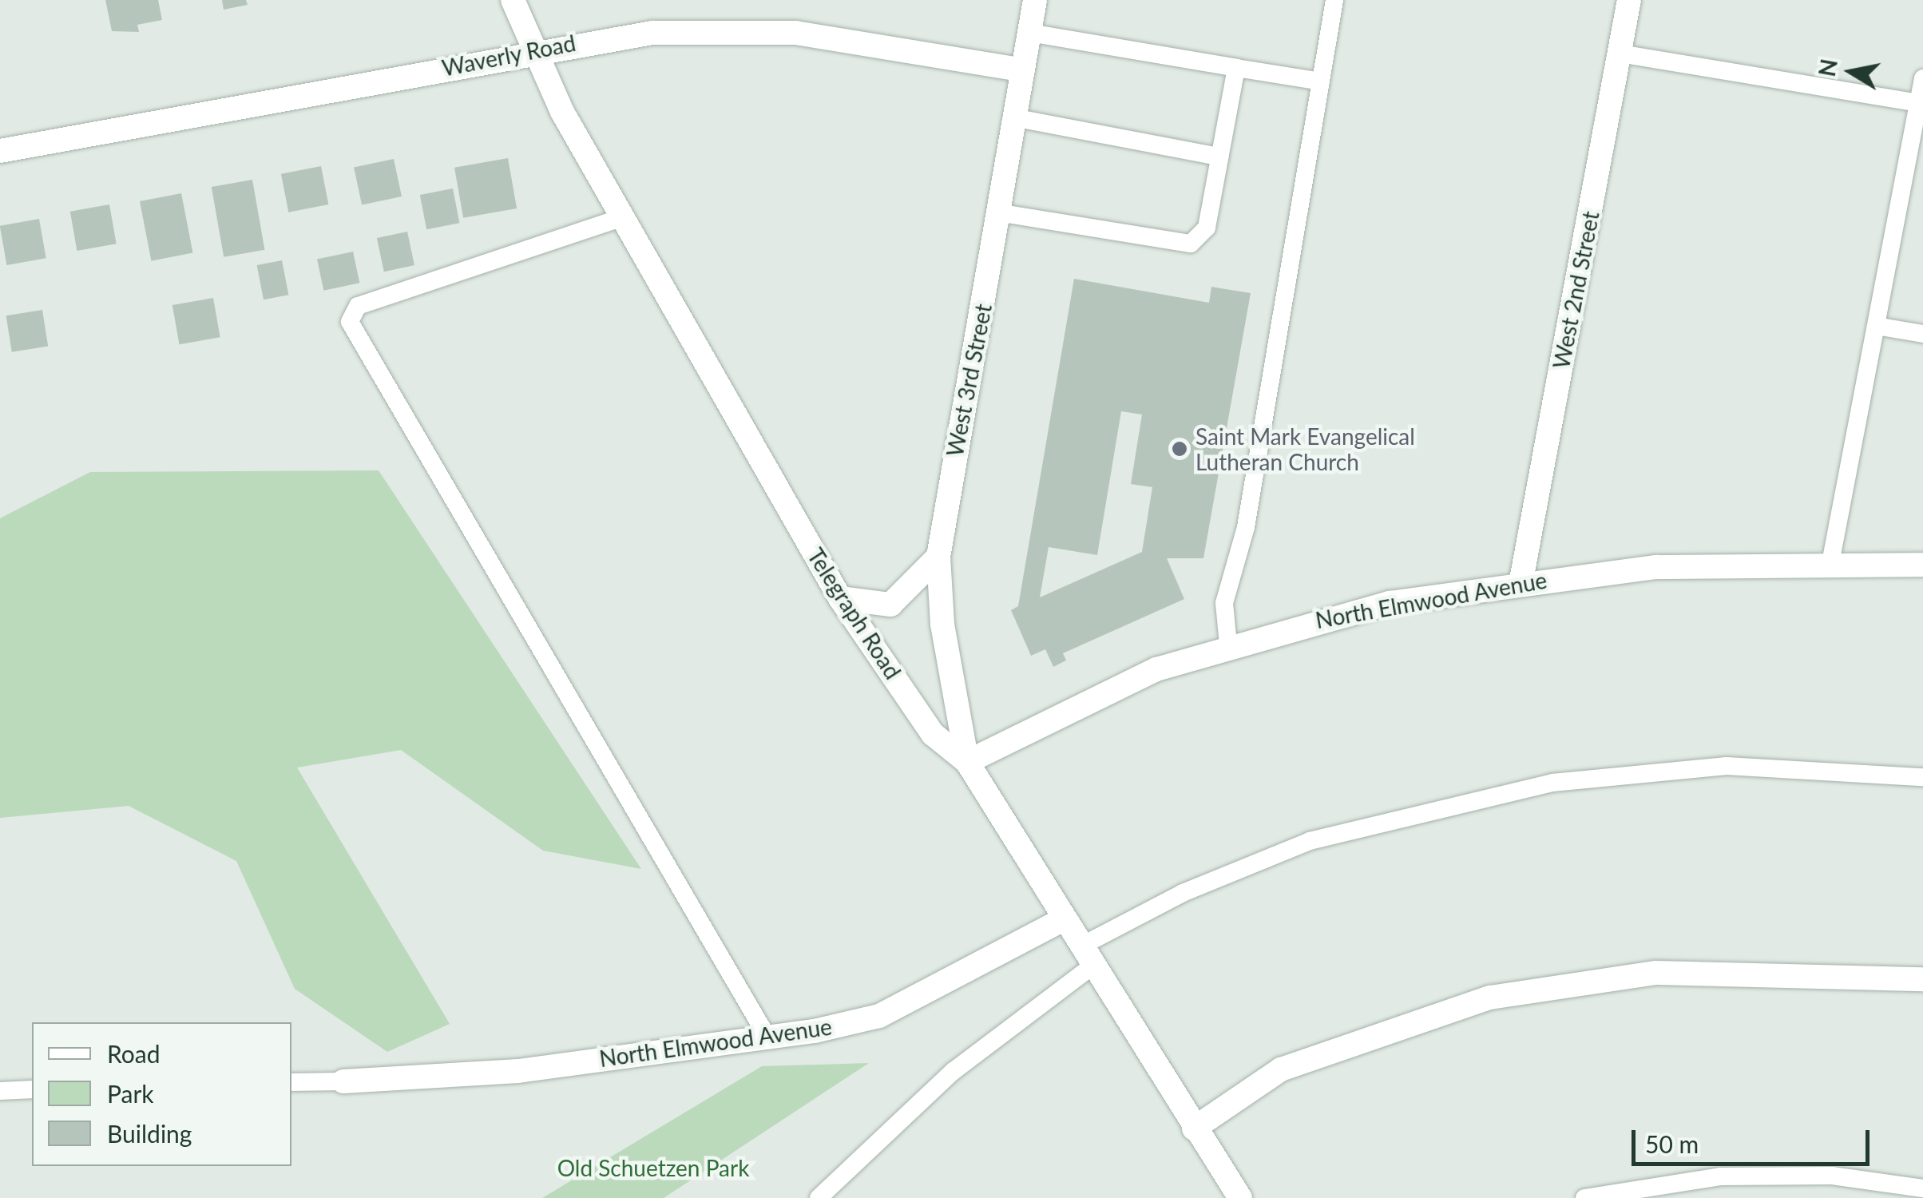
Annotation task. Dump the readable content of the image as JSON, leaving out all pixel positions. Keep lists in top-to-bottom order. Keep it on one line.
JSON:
{"streets":{"street":["Waverly Road","West 2nd Street","West 3rd Street","North Elmwood Avenue","Telegraph Road"]},"crossings":[["Waverly Road","West 3rd Street"],["Waverly Road","Telegraph Road"],["West 2nd Street","North Elmwood Avenue"],["West 3rd Street","North Elmwood Avenue"],["West 3rd Street","Telegraph Road"],["North Elmwood Avenue","Telegraph Road"]],"parks":["Old Schuetzen Park"],"places":["Saint Mark Evangelical Lutheran Church"],"legend":["Road","Park","Building"],"scale_bar":"50 m","north":"left"}
